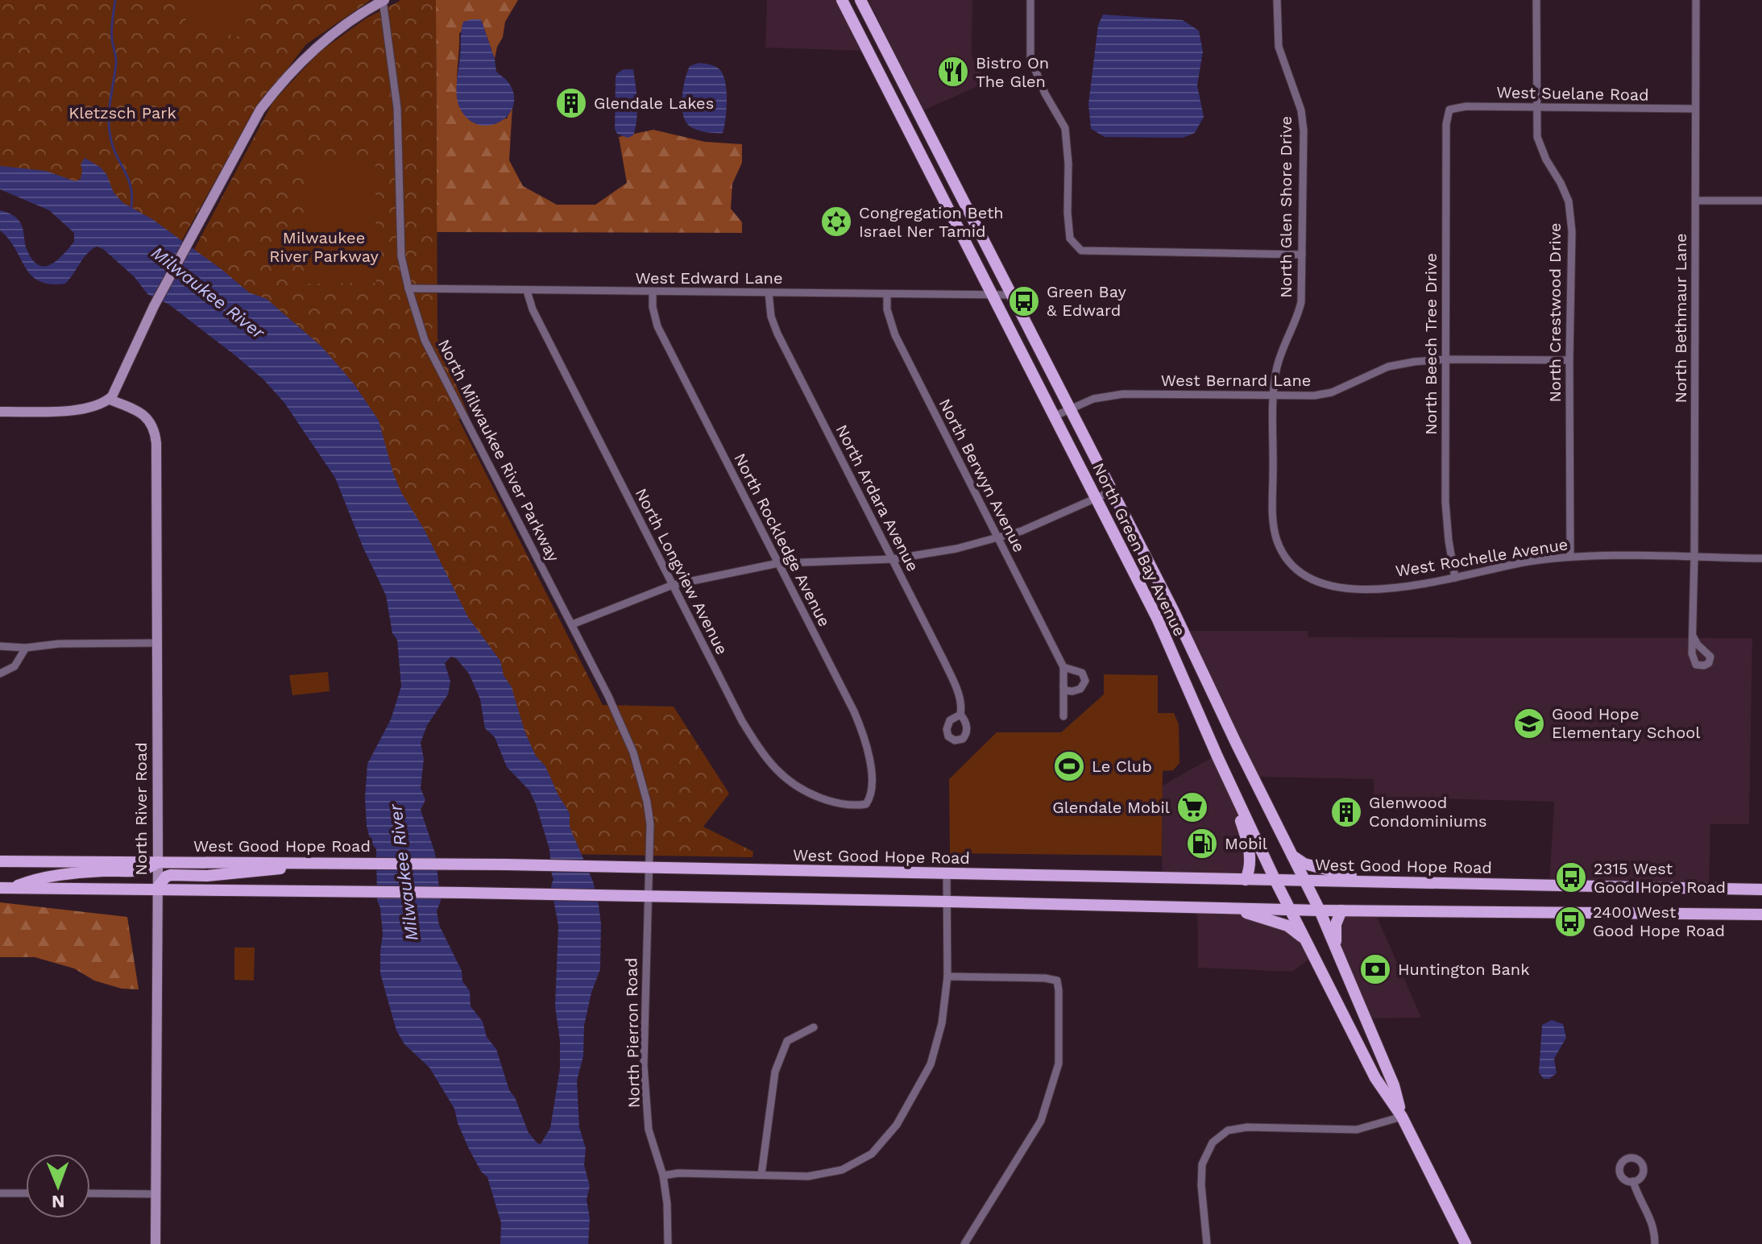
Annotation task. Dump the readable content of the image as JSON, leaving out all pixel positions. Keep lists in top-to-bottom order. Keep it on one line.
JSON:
{"streets":{"main road":["North Green Bay Avenue","West Good Hope Road"],"street":["West Suelane Road","North Glen Shore Drive","West Edward Lane","North Crestwood Drive","North Bethmaur Lane","North Beech Tree Drive","West Bernard Lane","North Milwaukee River Parkway","North Berwyn Avenue","North Ardara Avenue","North Rockledge Avenue","West Rochelle Avenue","North Longview Avenue","North River Road","North Pierron Road"]},"crossings":[["West Suelane Road","North Crestwood Drive"],["West Suelane Road","North Bethmaur Lane"],["West Suelane Road","North Beech Tree Drive"],["North Glen Shore Drive","West Bernard Lane"],["North Glen Shore Drive","West Rochelle Avenue"],["West Edward Lane","North Milwaukee River Parkway"],["West Edward Lane","North Berwyn Avenue"],["West Edward Lane","North Ardara Avenue"],["West Edward Lane","North Rockledge Avenue"],["West Edward Lane","North Green Bay Avenue"],["West Edward Lane","North Longview Avenue"],["North Crestwood Drive","West Bernard Lane"],["North Crestwood Drive","West Rochelle Avenue"],["North Bethmaur Lane","West Rochelle Avenue"],["North Beech Tree Drive","West Bernard Lane"],["North Beech Tree Drive","West Rochelle Avenue"],["West Bernard Lane","North Green Bay Avenue"],["North Milwaukee River Parkway","West Good Hope Road"],["North Milwaukee River Parkway","North Pierron Road"],["North Rockledge Avenue","North Longview Avenue"],["North Green Bay Avenue","West Good Hope Road"],["North River Road","West Good Hope Road"]],"water":["Milwaukee River"],"parks":["Kletzsch Park","Milwaukee River Parkway"],"places":{"restaurant":["Bistro On The Glen"],"building":["Glendale Lakes","Glenwood Condominiums"],"synagogue":["Congregation Beth Israel Ner Tamid"],"bus stop":["Green Bay & Edward","2315 West Good Hope Road","2400 West Good Hope Road"],"school or university":["Good Hope Elementary School"],"sports":["Le Club"],"supermarket":["Glendale Mobil"],"fuel station":["Mobil"],"bank":["Huntington Bank"]},"north":"bottom"}
